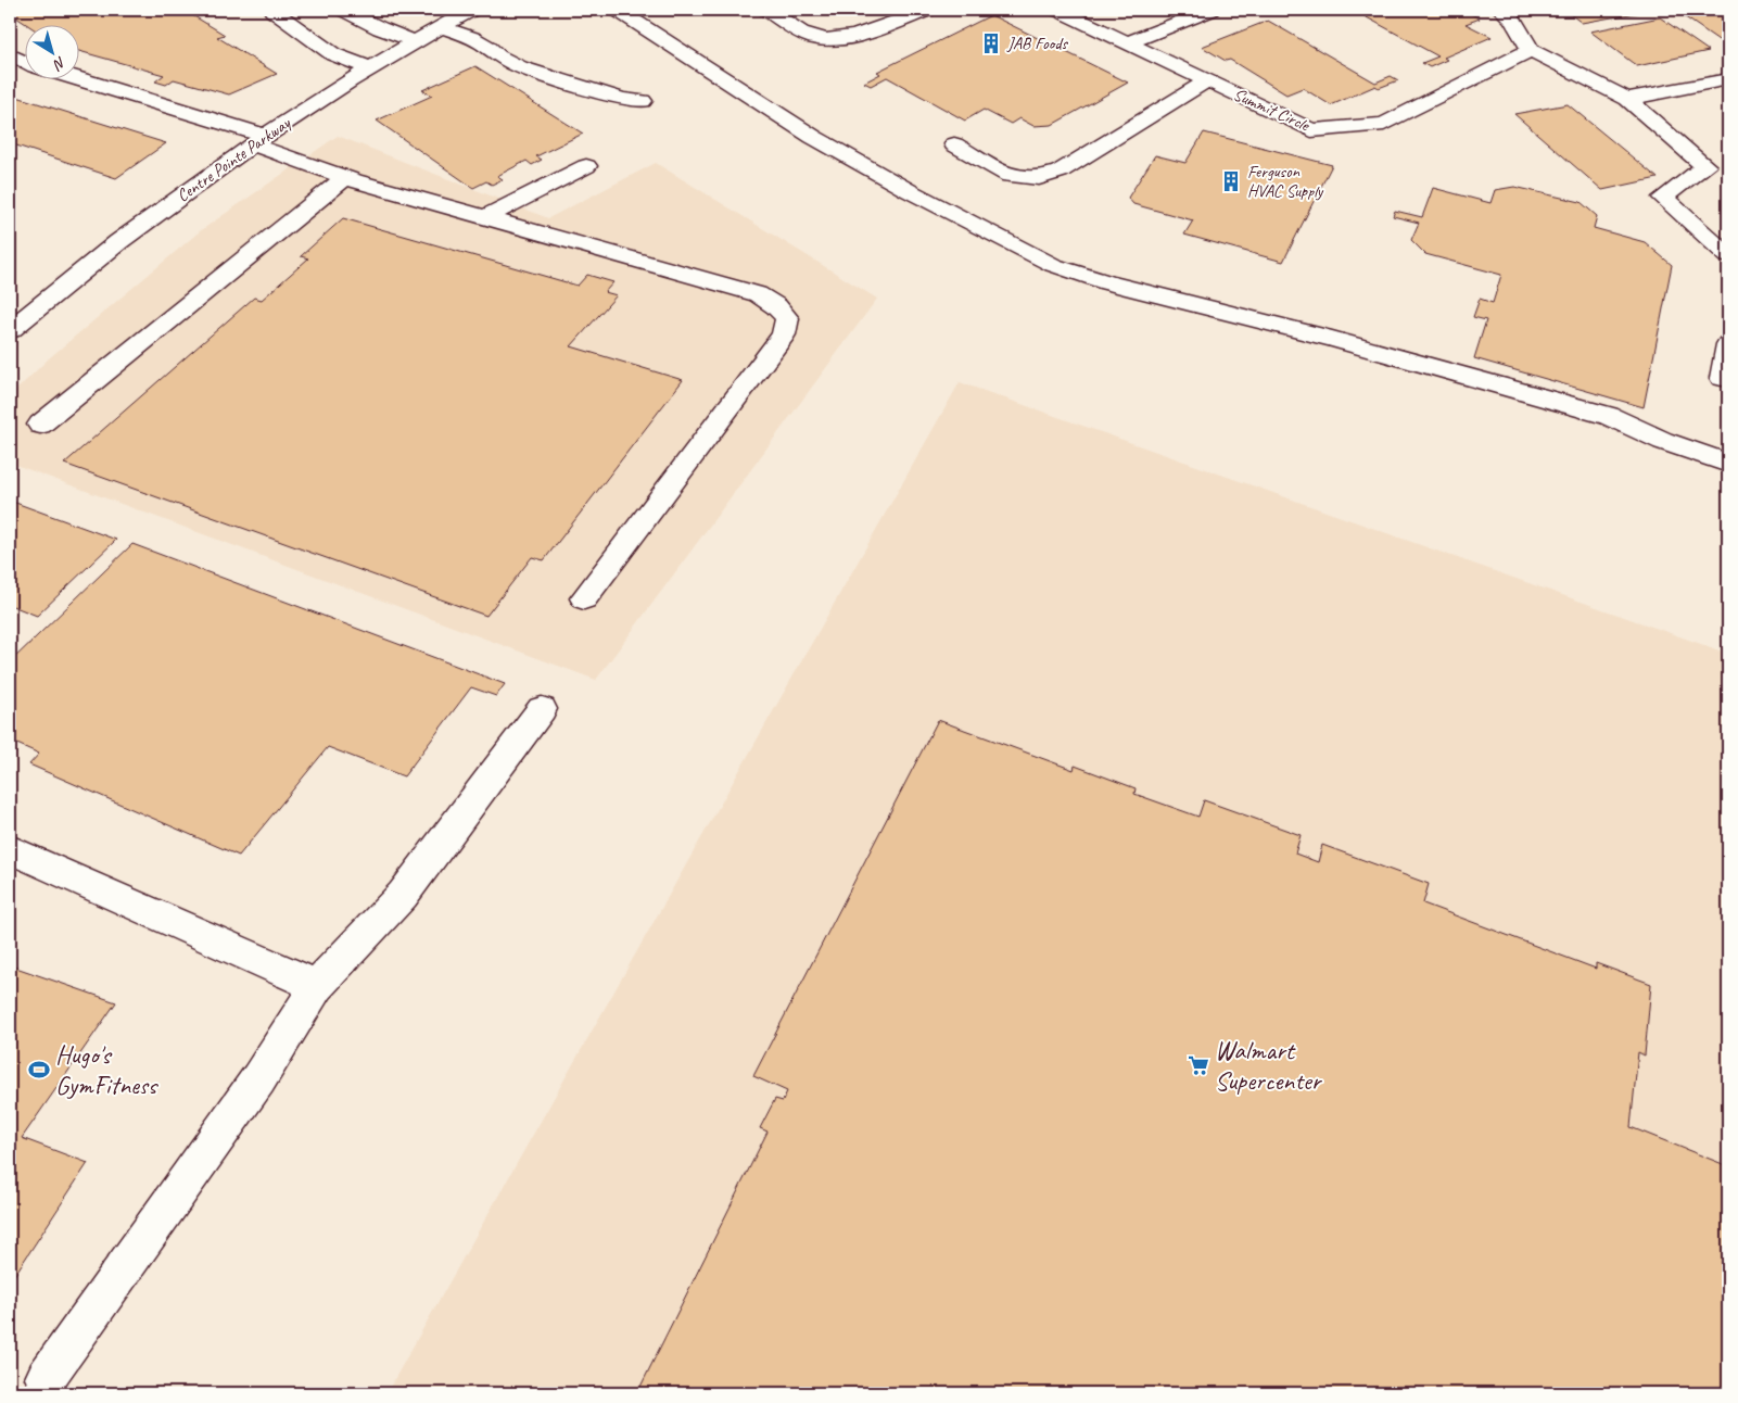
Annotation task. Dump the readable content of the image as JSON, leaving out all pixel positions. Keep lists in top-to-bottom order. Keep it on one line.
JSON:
{"streets":{"street":["Summit Circle","Centre Pointe Parkway"]},"places":{"building":["JAB Foods","Ferguson HVAC Supply"],"supermarket":["Walmart Supercenter"],"sports":["Hugo's GymFitness"]},"north":"bottom right"}
